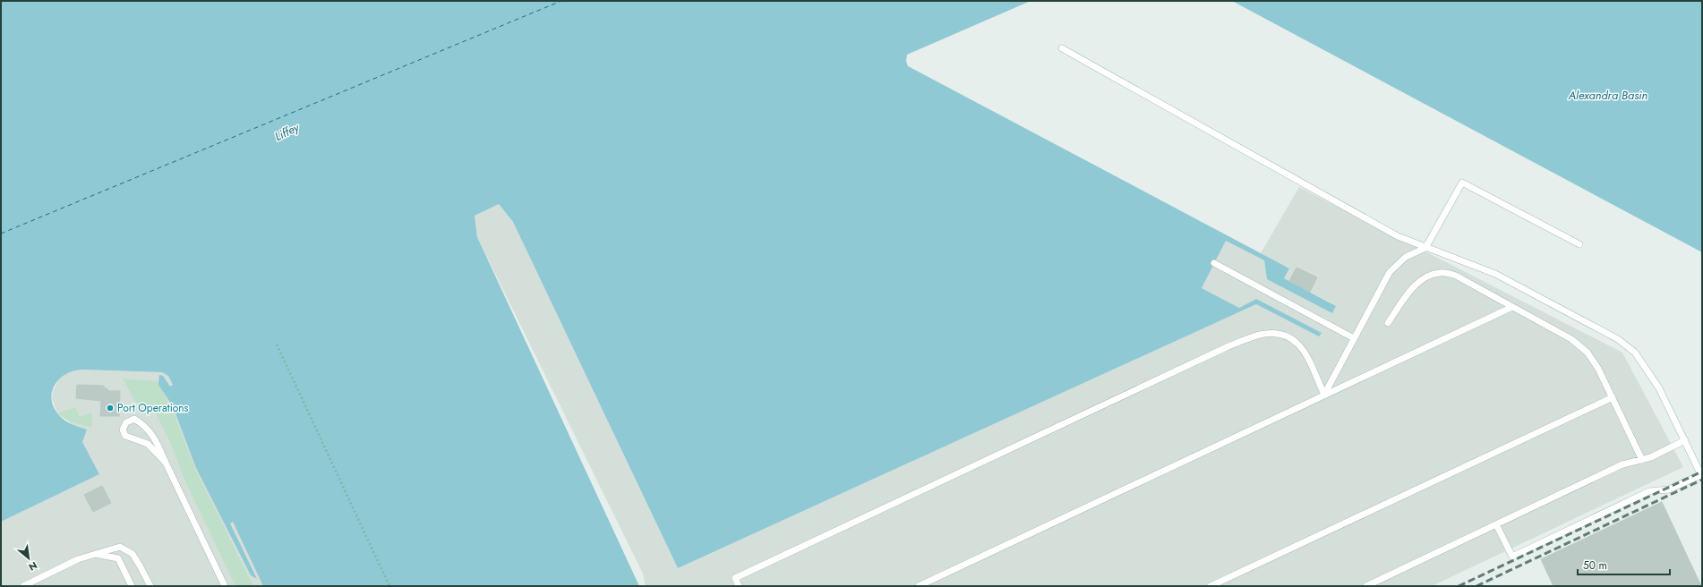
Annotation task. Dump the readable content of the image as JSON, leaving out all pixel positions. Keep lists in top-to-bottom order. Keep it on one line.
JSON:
{"water":["Alexandra Basin","Liffey"],"places":["Port Operations"],"scale_bar":"50 m","north":"bottom right"}
